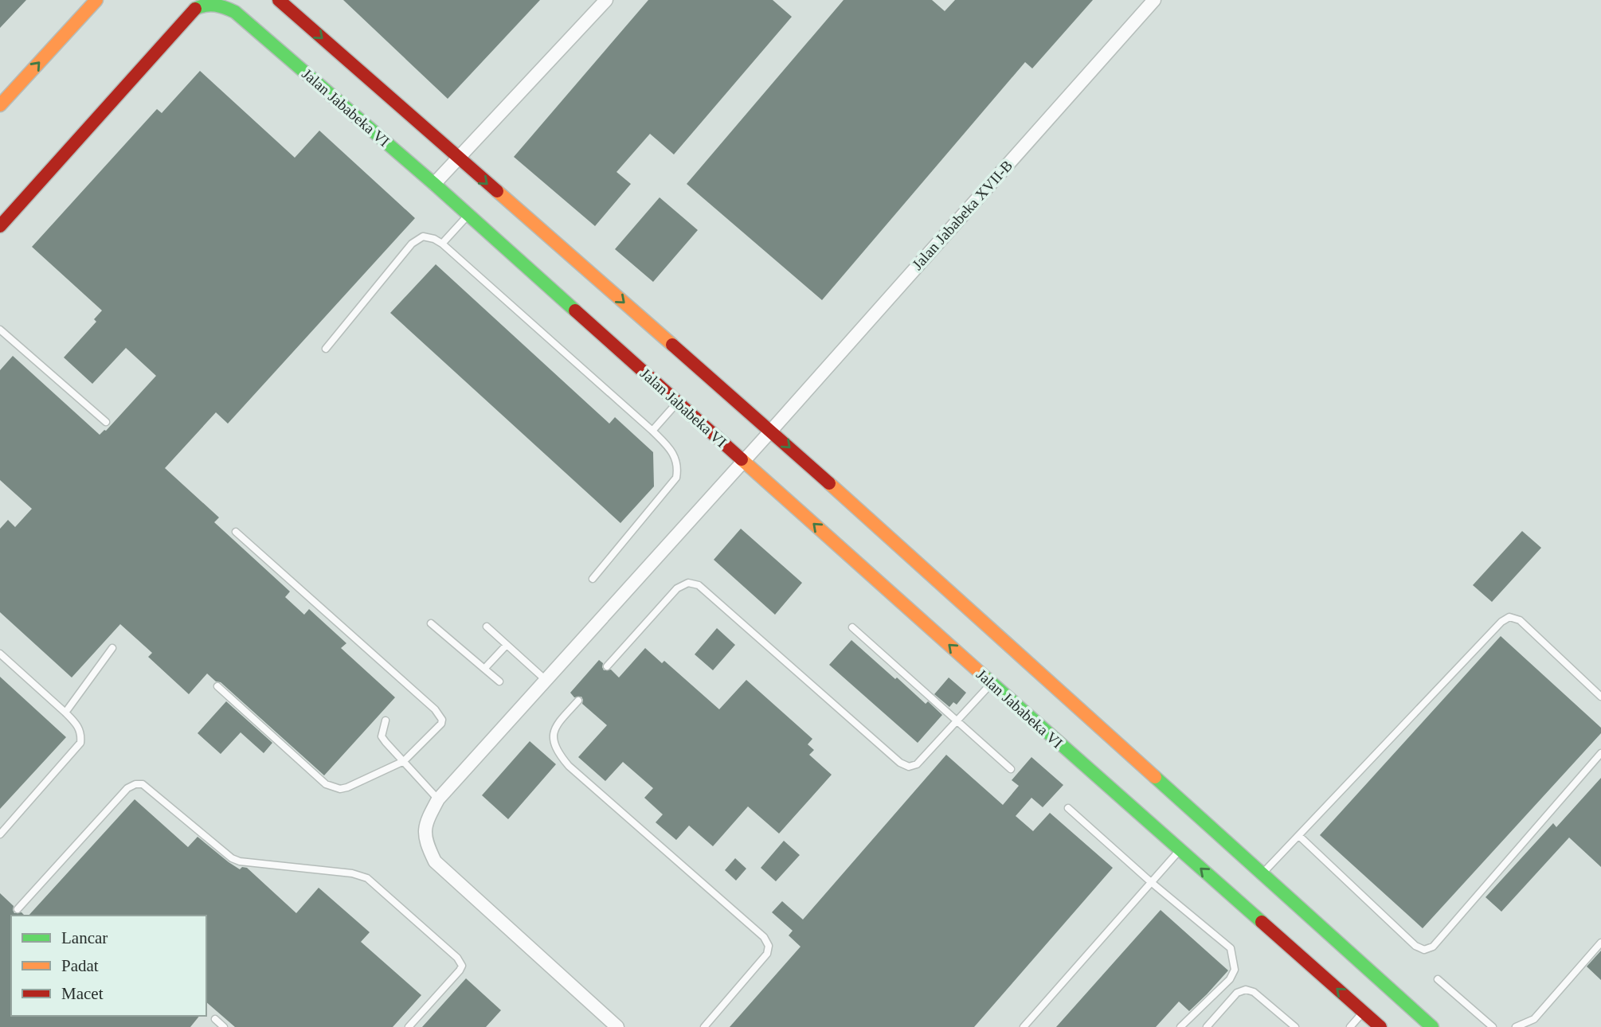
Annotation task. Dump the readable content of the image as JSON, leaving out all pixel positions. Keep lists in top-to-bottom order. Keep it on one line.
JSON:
{"streets":{"street":["Jalan Jababeka VI","Jalan Jababeka XVII-B"]},"crossings":[["Jalan Jababeka VI","Jalan Jababeka XVII-B"]],"legend":["Lancar","Padat","Macet"]}
